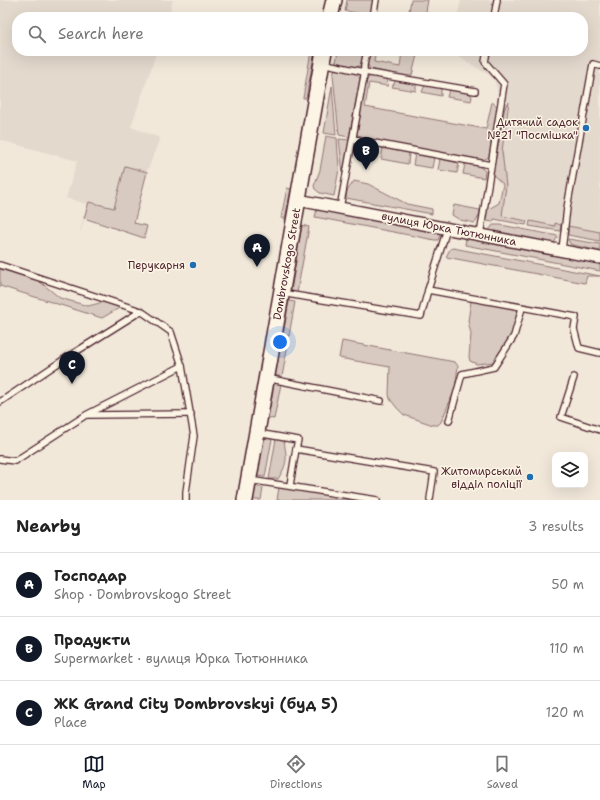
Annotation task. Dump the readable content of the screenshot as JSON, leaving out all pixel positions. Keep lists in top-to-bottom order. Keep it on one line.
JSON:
{"streets":{"street":["вулиця Юрка Тютюнника","Dombrovskogo Street"]},"crossings":[["вулиця Юрка Тютюнника","Dombrovskogo Street"]],"places":["Дитячий садок №21 \"Посмішка\"","Перукарня","Житомирський відділ поліції"],"page":{"search":"Search here","pins":["B","A","C"],"heading":["Nearby","3 results"],"list":[{"mark":"A","name":"Господар","note":"Shop · Dombrovskogo Street","value":"50 m"},{"mark":"B","name":"Продукти","note":"Supermarket · вулиця Юрка Тютюнника","value":"110 m"},{"mark":"C","name":"ЖК Grand City Dombrovskyi (буд 5)","note":"Place","value":"120 m"}],"nav":["Map","Directions","Saved"]}}
